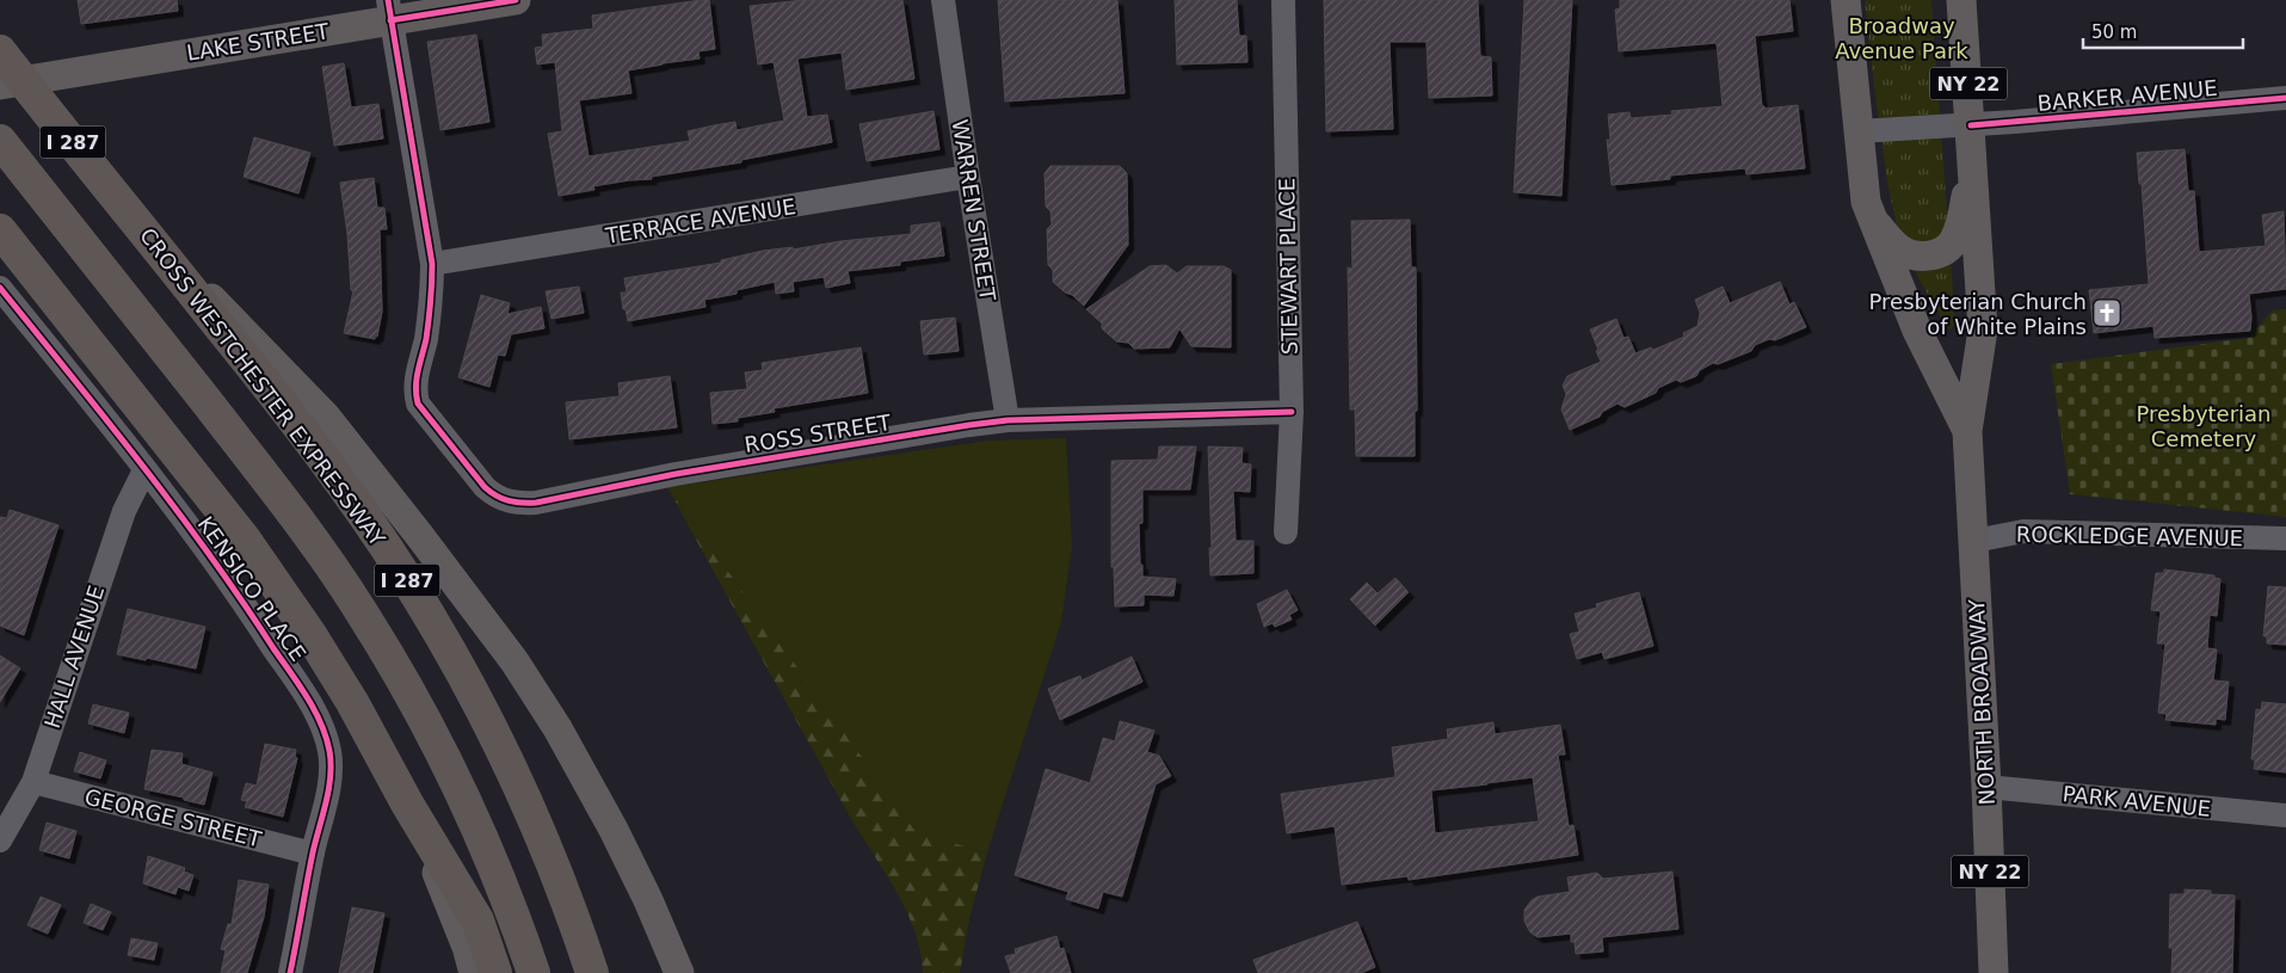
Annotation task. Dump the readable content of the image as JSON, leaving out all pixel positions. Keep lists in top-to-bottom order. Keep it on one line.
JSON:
{"streets":{"highway":["I 287","CROSS WESTCHESTER EXPRESSWAY"],"main road":["LAKE STREET","NY 22","NORTH BROADWAY"],"street":["BARKER AVENUE","WARREN STREET","TERRACE AVENUE","STEWART PLACE","ROSS STREET","ROCKLEDGE AVENUE","KENSICO PLACE","HALL AVENUE","PARK AVENUE","GEORGE STREET"]},"crossings":[["BARKER AVENUE","NORTH BROADWAY"],["WARREN STREET","TERRACE AVENUE"],["WARREN STREET","ROSS STREET"],["TERRACE AVENUE","ROSS STREET"],["STEWART PLACE","ROSS STREET"],["ROCKLEDGE AVENUE","NORTH BROADWAY"],["KENSICO PLACE","HALL AVENUE"],["KENSICO PLACE","GEORGE STREET"],["HALL AVENUE","GEORGE STREET"],["NORTH BROADWAY","PARK AVENUE"]],"parks":["Broadway Avenue Park","Presbyterian Cemetery"],"places":{"church":["Presbyterian Church of White Plains"]},"scale_bar":"50 m"}
